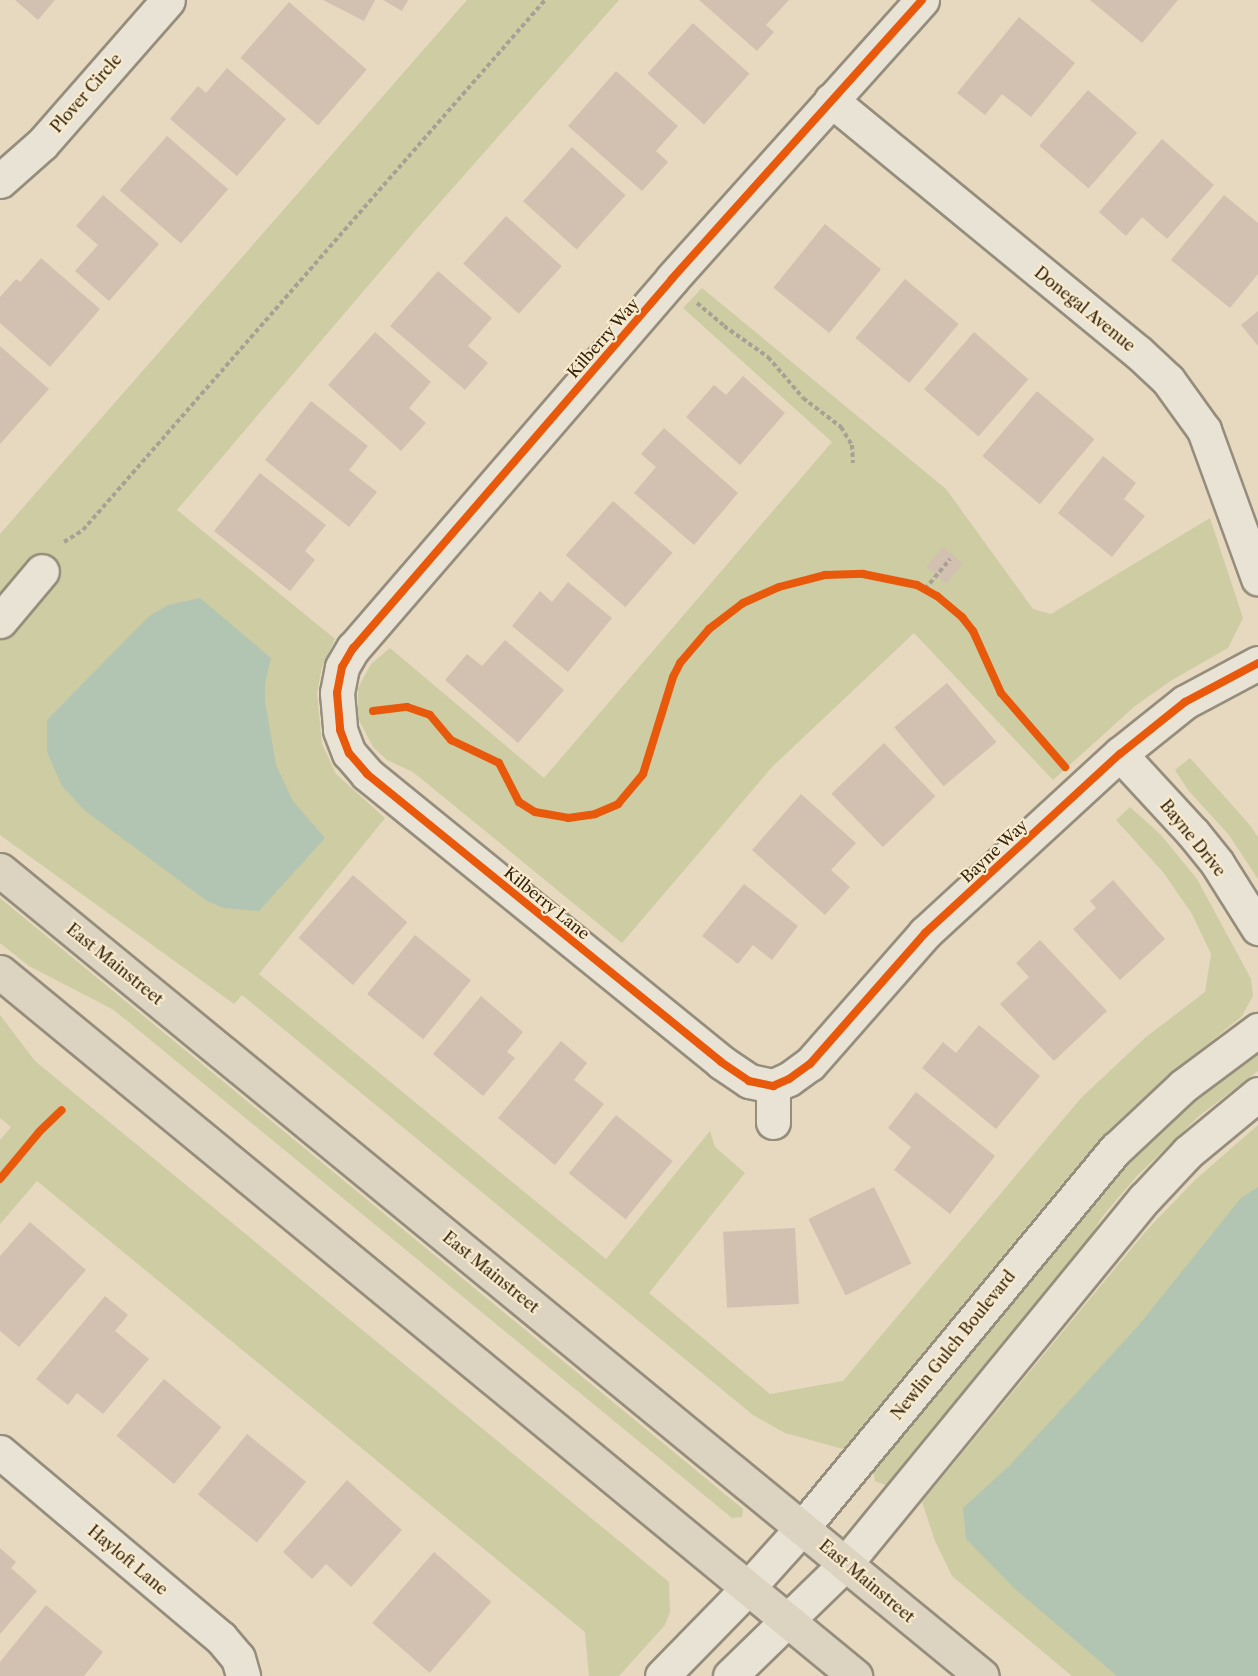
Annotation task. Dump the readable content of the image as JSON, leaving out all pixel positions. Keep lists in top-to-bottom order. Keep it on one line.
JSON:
{"streets":{"main road":["East Mainstreet"],"street":["Plover Circle","Donegal Avenue","Kilberry Way","Bayne Drive","Bayne Way","Kilberry Lane","Newlin Gulch Boulevard","Hayloft Lane"]},"crossings":[["Donegal Avenue","Kilberry Way"],["Kilberry Way","Kilberry Lane"],["Bayne Drive","Bayne Way"],["Bayne Way","Kilberry Lane"],["East Mainstreet","Newlin Gulch Boulevard"]]}
